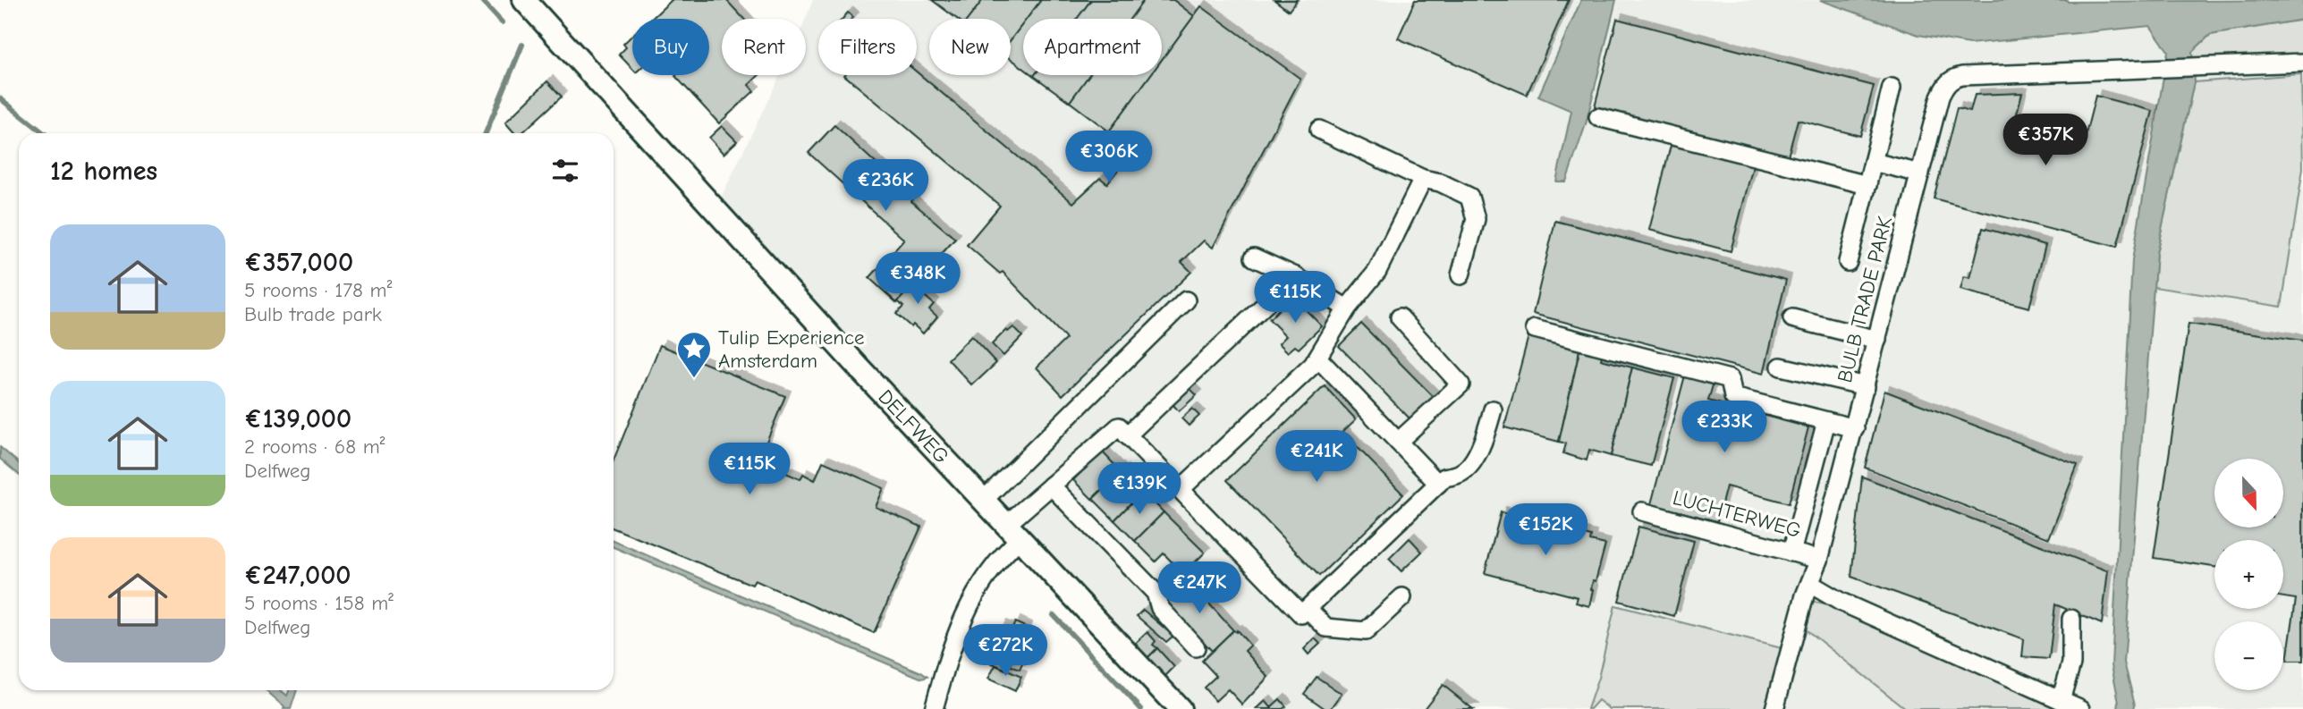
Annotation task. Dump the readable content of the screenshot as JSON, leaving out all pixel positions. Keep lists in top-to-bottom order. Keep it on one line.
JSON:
{"streets":{"main road":["DELFWEG"],"street":["BULB TRADE PARK","LUCHTERWEG"]},"crossings":[["BULB TRADE PARK","LUCHTERWEG"]],"places":{"place":["Tulip Experience Amsterdam"]},"north":"bottom","page":{"chip":["Buy","Rent","Filters","New","Apartment"],"price":["€357K","€306K","€236K","€348K","€115K","€233K","€241K","€115K","€139K","€152K","€247K","€272K"],"heading":"12 homes","list":[{"name":"€357,000","note":"5 rooms · 178 m² · Bulb trade park"},{"name":"€139,000","note":"2 rooms · 68 m² · Delfweg"},{"name":"€247,000","note":"5 rooms · 158 m² · Delfweg"}],"map_buttons":["+","−"]}}
